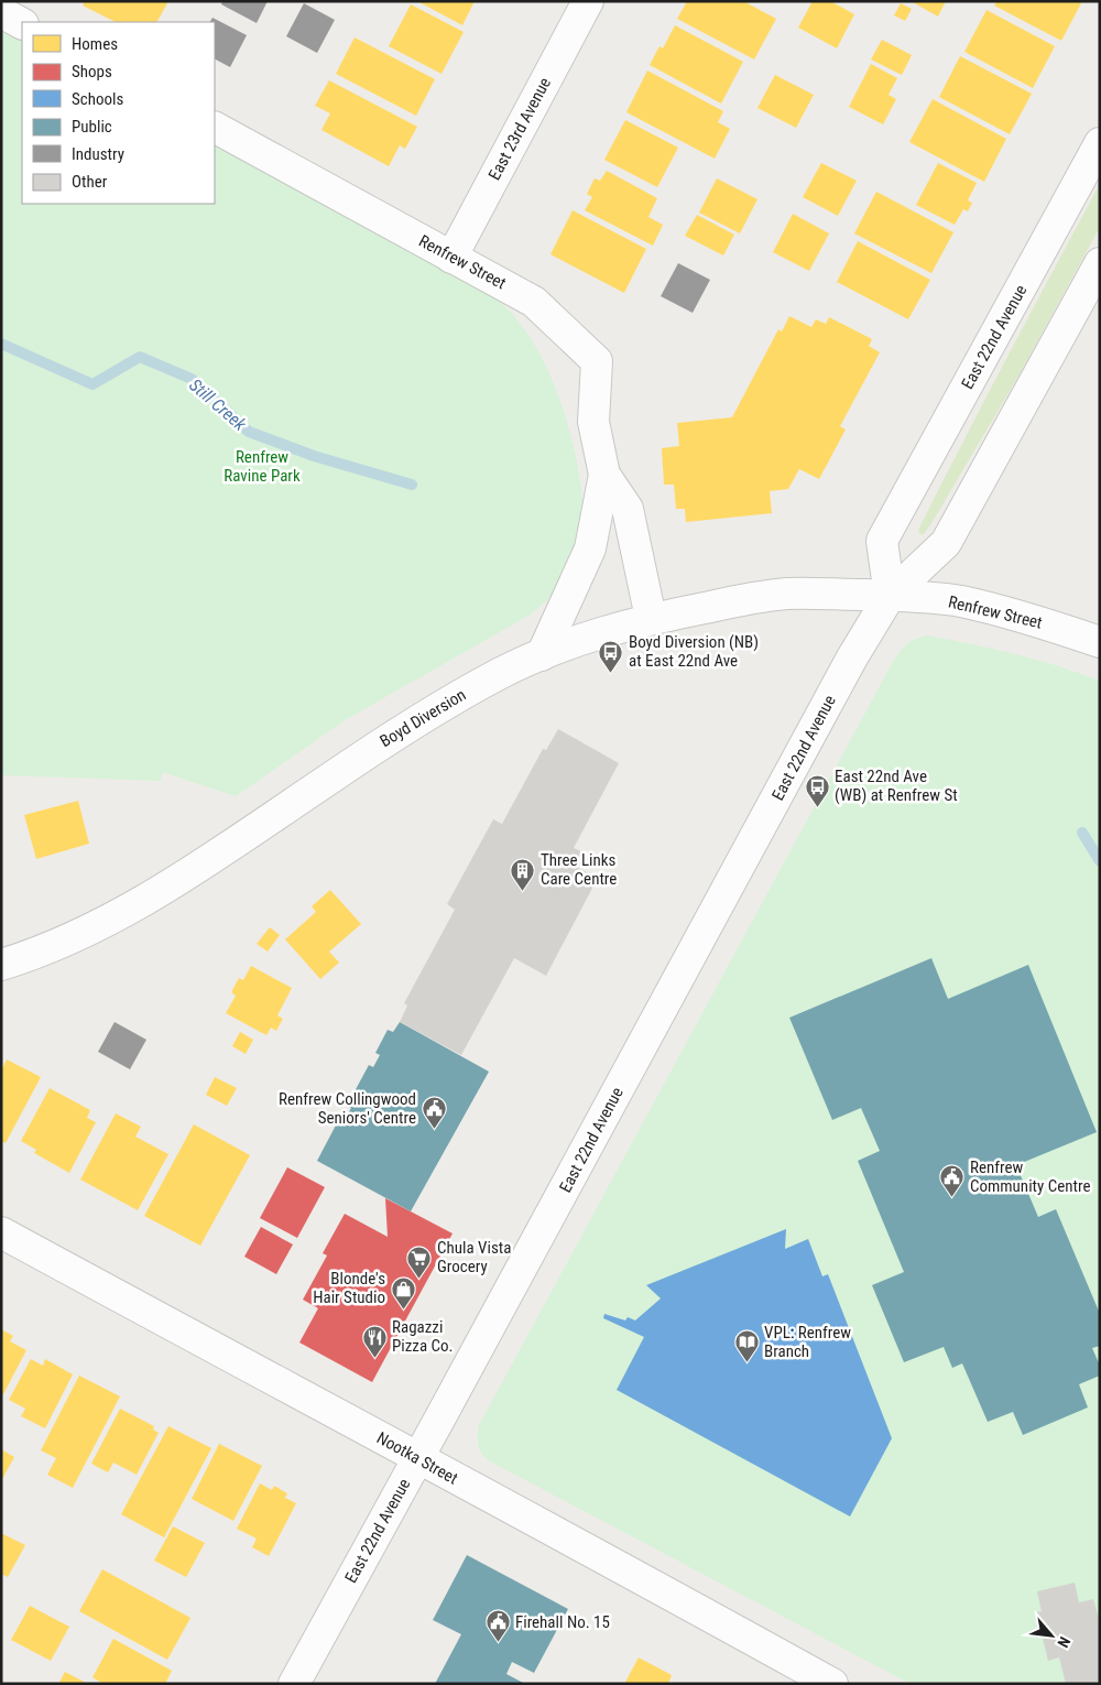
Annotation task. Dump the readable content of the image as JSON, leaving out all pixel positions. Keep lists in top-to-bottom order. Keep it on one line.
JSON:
{"streets":{"street":["East 23rd Avenue","Renfrew Street","East 22nd Avenue","Boyd Diversion","Nootka Street"]},"crossings":[["East 23rd Avenue","Renfrew Street"],["Renfrew Street","East 22nd Avenue"],["Renfrew Street","Boyd Diversion"],["East 22nd Avenue","Boyd Diversion"],["East 22nd Avenue","Nootka Street"]],"water":["Still Creek"],"parks":["Renfrew Ravine Park"],"places":{"bus stop":["Boyd Diversion (NB) at East 22nd Ave","East 22nd Ave (WB) at Renfrew St"],"building":["Three Links Care Centre"],"public building":["Renfrew Collingwood Seniors' Centre","Renfrew Community Centre","Firehall No. 15"],"supermarket":["Chula Vista Grocery"],"shop":["Blonde's Hair Studio"],"restaurant":["Ragazzi Pizza Co."],"library":["VPL: Renfrew Branch"]},"legend":["Homes","Shops","Schools","Public","Industry","Other"],"north":"bottom right"}
